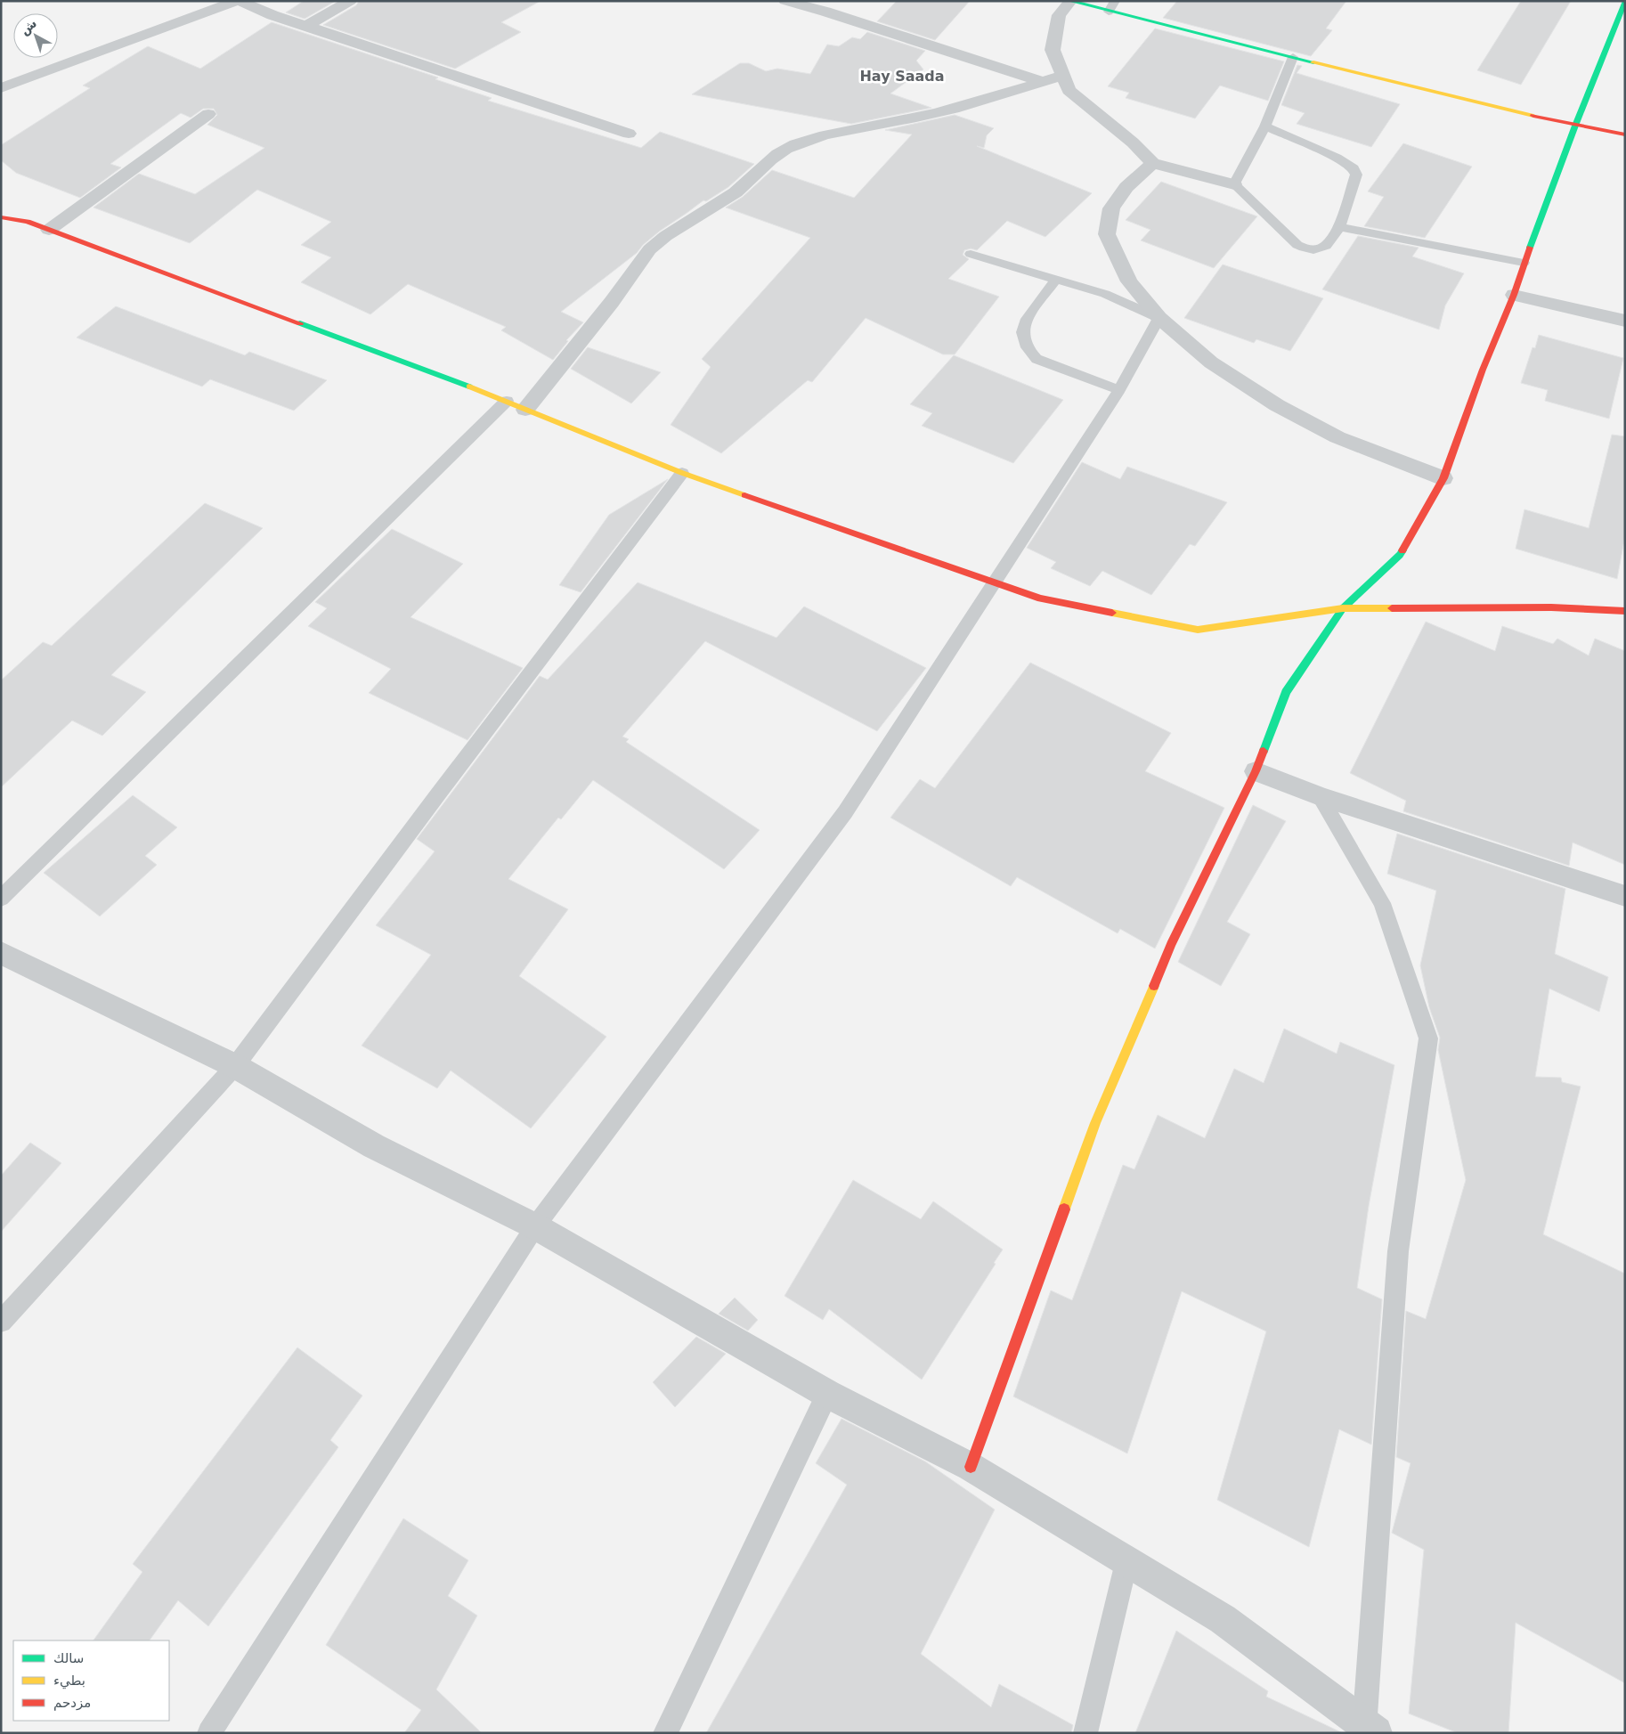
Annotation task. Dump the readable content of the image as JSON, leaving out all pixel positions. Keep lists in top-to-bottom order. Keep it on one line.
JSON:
{"districts":["Hay Saada"],"legend":["سالك","بطيء","مزدحم"],"north":"top left"}
